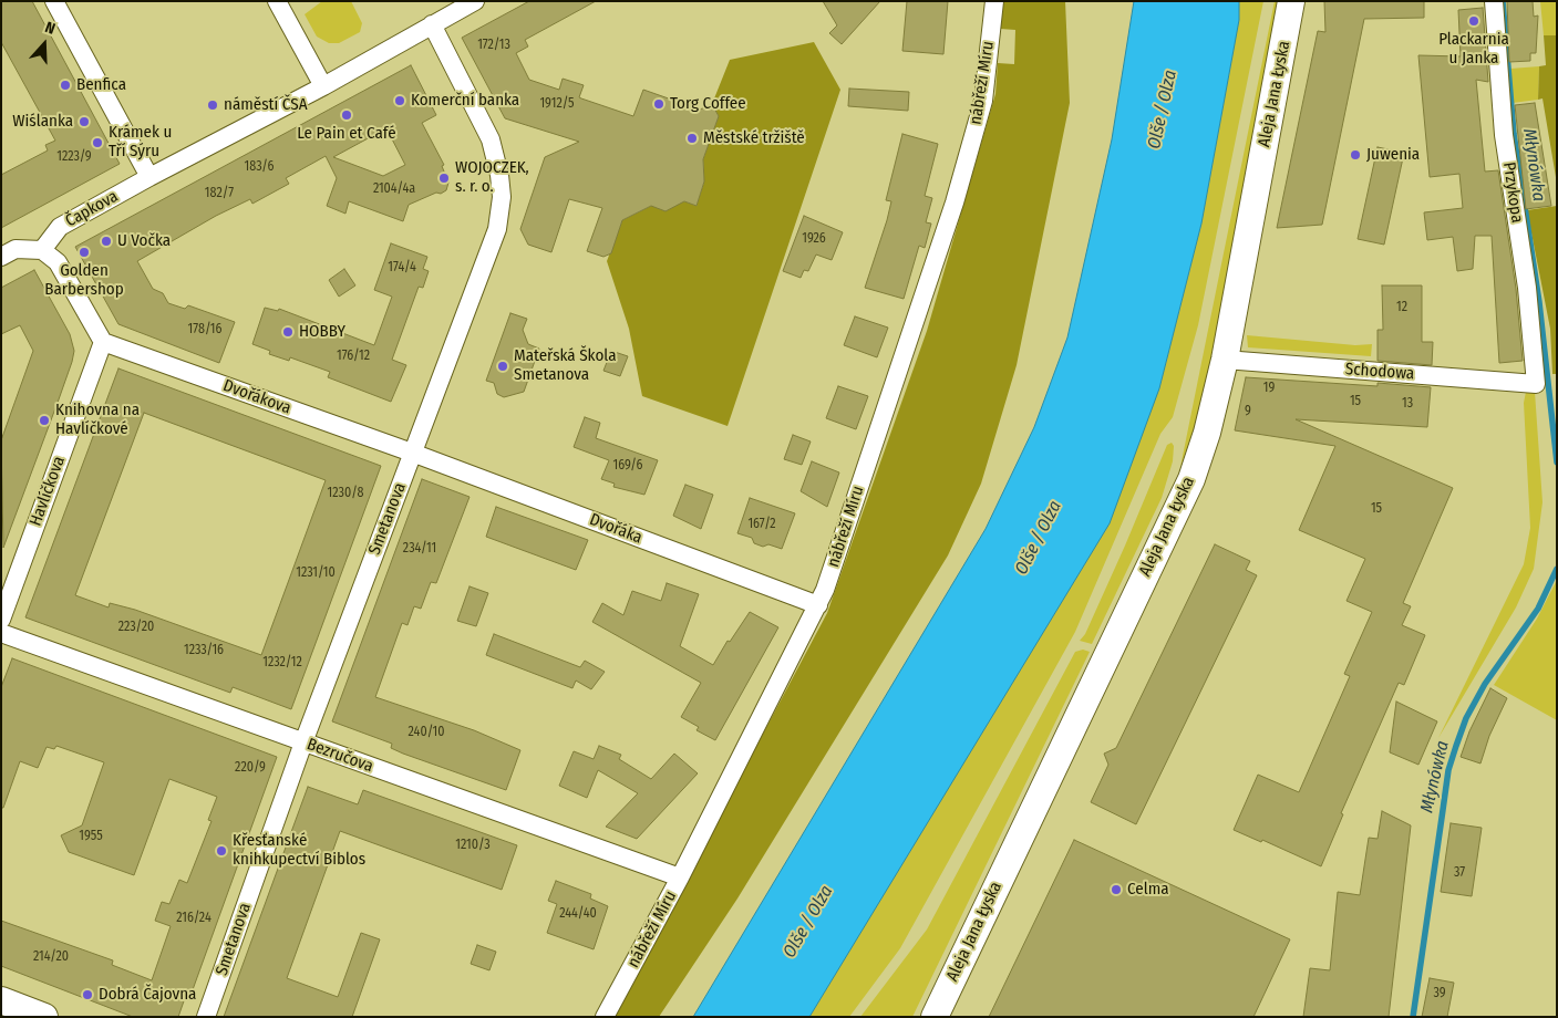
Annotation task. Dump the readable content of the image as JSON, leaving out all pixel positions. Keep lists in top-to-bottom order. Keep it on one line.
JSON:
{"streets":{"street":["nábřeží Míru","Aleja Jana Łyska","Przykopa","Čapkova","Schodowa","Dvořákova","Havlíčkova","Smetanova","Dvořáka","Bezručova"]},"crossings":[["nábřeží Míru","Dvořáka"],["nábřeží Míru","Bezručova"],["Aleja Jana Łyska","Schodowa"],["Przykopa","Schodowa"],["Dvořákova","Havlíčkova"],["Dvořákova","Smetanova"],["Dvořákova","Dvořáka"],["Smetanova","Dvořáka"],["Smetanova","Bezručova"]],"water":["Olše / Olza","Młynówka"],"places":["Plackarnia u Janka","Benfica","Komerční banka","Torg Coffee","náměstí ČSA","Le Pain et Café","Wiślanka","Městské tržiště","Krámek u Tří Sýru","Juwenia","WOJOCZEK, s. r. o.","U Vočka","Golden Barbershop","HOBBY","Mateřská Škola Smetanova","Knihovna na Havlíčkové","Křesťanské knihkupectví Biblos","Celma","Dobrá Čajovna"],"house_numbers":["172/13","1912/5","1223/9","183/6","2104/4a","182/7","1926","174/4","12","178/16","176/12","19","15","13","9","169/6","1230/8","15","167/2","234/11","1231/10","223/20","1233/16","1232/12","240/10","220/9","1955","1210/3","37","244/40","216/24","214/20","39"],"north":"top"}
